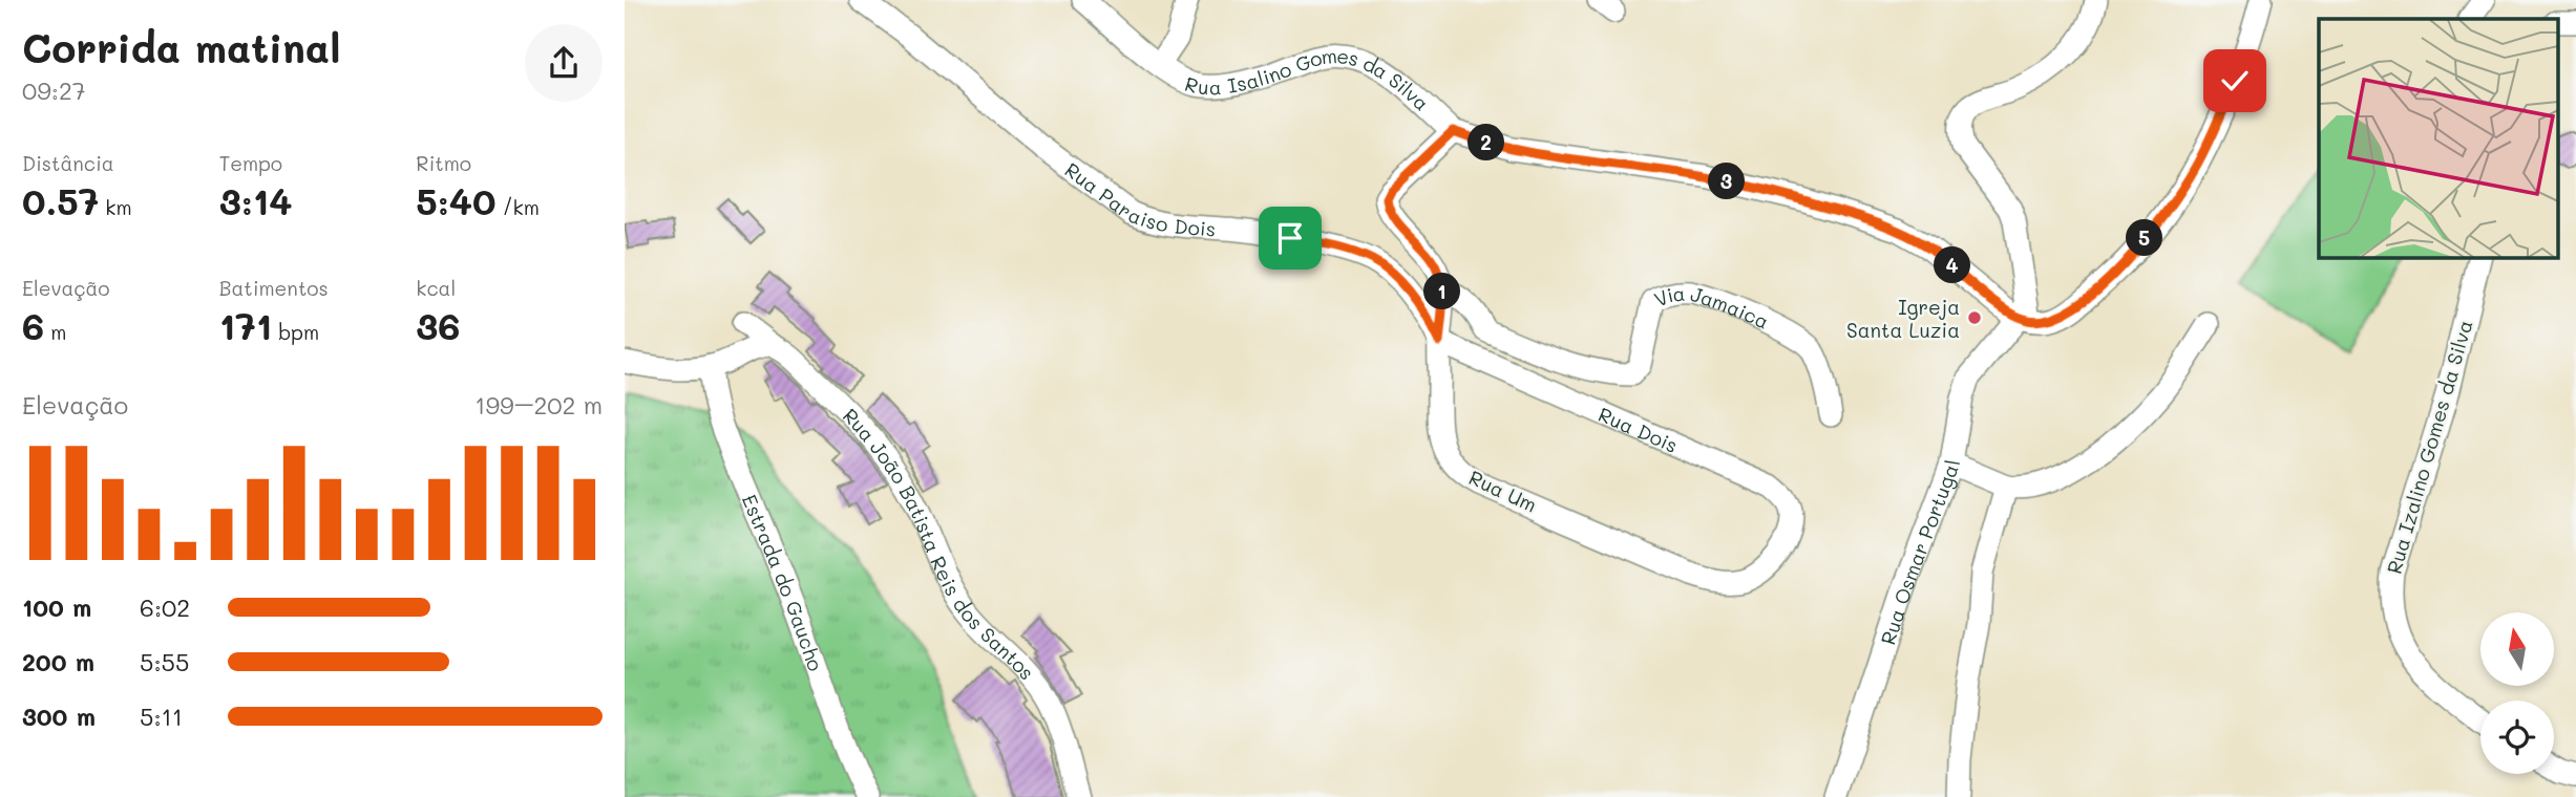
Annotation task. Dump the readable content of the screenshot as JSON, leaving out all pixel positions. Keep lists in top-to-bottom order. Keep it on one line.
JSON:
{"streets":{"street":["Rua Isalino Gomes da Silva","Rua Paraiso Dois","Via Jamaica","Rua Dois","Rua Izalino Gomes da Silva","Rua Um","Rua João Batista Reis dos Santos","Rua Osmar Portugal","Estrada do Gaucho"]},"crossings":[["Rua Isalino Gomes da Silva","Rua Um"],["Rua Isalino Gomes da Silva","Rua Osmar Portugal"],["Rua Paraiso Dois","Rua Dois"],["Rua Paraiso Dois","Rua Um"],["Via Jamaica","Rua Um"],["Rua Dois","Rua Um"]],"places":["Igreja Santa Luzia"],"north":"top","page":{"heading":["Corrida matinal","09:27"],"pins":["2","3","5","4","1"],"stats":[["Distância","0.57 km"],["Tempo","3:14"],["Ritmo","5:40 /km"],["Elevação","6 m"],["Batimentos","171 bpm"],["kcal","36"]],"chart":["Elevação","199–202 m"],"list":[{"name":"100 m","note":"6:02"},{"name":"200 m","note":"5:55"},{"name":"300 m","note":"5:11"}]}}
